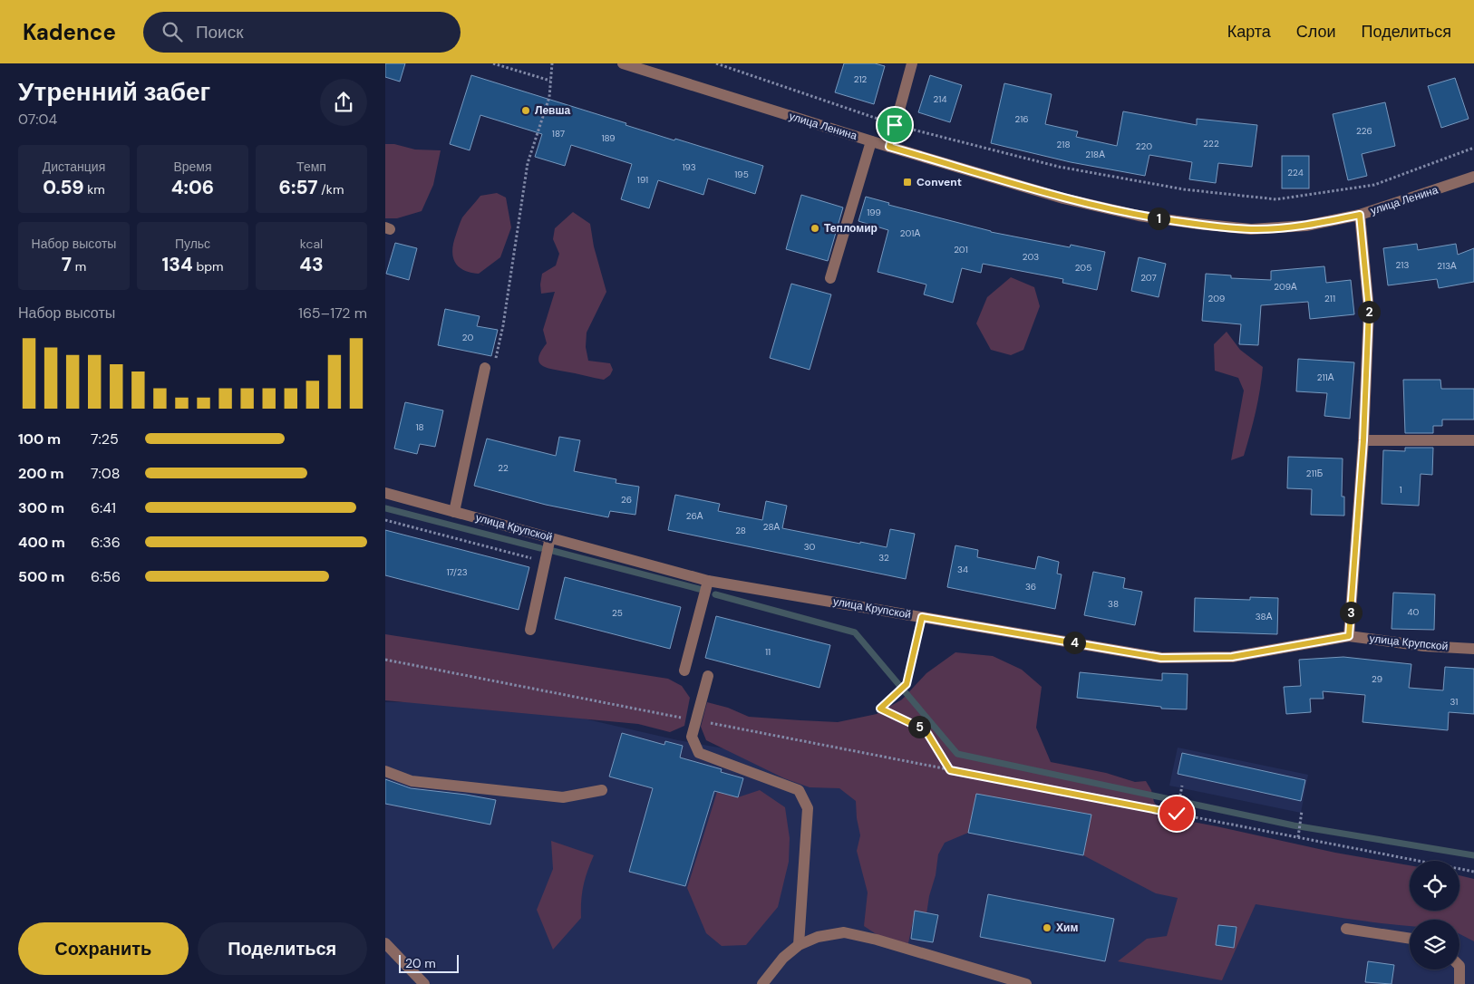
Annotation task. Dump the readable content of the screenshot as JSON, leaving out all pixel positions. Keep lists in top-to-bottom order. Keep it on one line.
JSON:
{"streets":{"street":["улица Ленина","улица Крупской"]},"places":{"other":["Левша","Тепломир","Хим"],"transit":["Convent"]},"house_numbers":["212","214","216","226","187","189","222","218","220","218А","193","224","195","191","199","201А","201","203","213","213А","205","207","209А","209","211","20","211А","18","22","211Б","1","26","26А","28А","28","30","32","34","17/23","36","38","40","25","38А","11","29","31"],"scale_bar":"20 m","page":{"header":"Kadence","search":"Поиск","nav":["Карта","Слои","Поделиться"],"heading":["Утренний забег","07:04"],"stats":[["Дистанция","0.59 km"],["Время","4:06"],["Темп","6:57 /km"],["Набор высоты","7 m"],["Пульс","134 bpm"],["kcal","43"]],"pins":["1","2","3","4","5"],"chart":["Набор высоты","165–172 m"],"list":[{"name":"100 m","note":"7:25"},{"name":"200 m","note":"7:08"},{"name":"300 m","note":"6:41"},{"name":"400 m","note":"6:36"},{"name":"500 m","note":"6:56"}],"buttons":["Сохранить","Поделиться"],"scale":"20 m"}}
